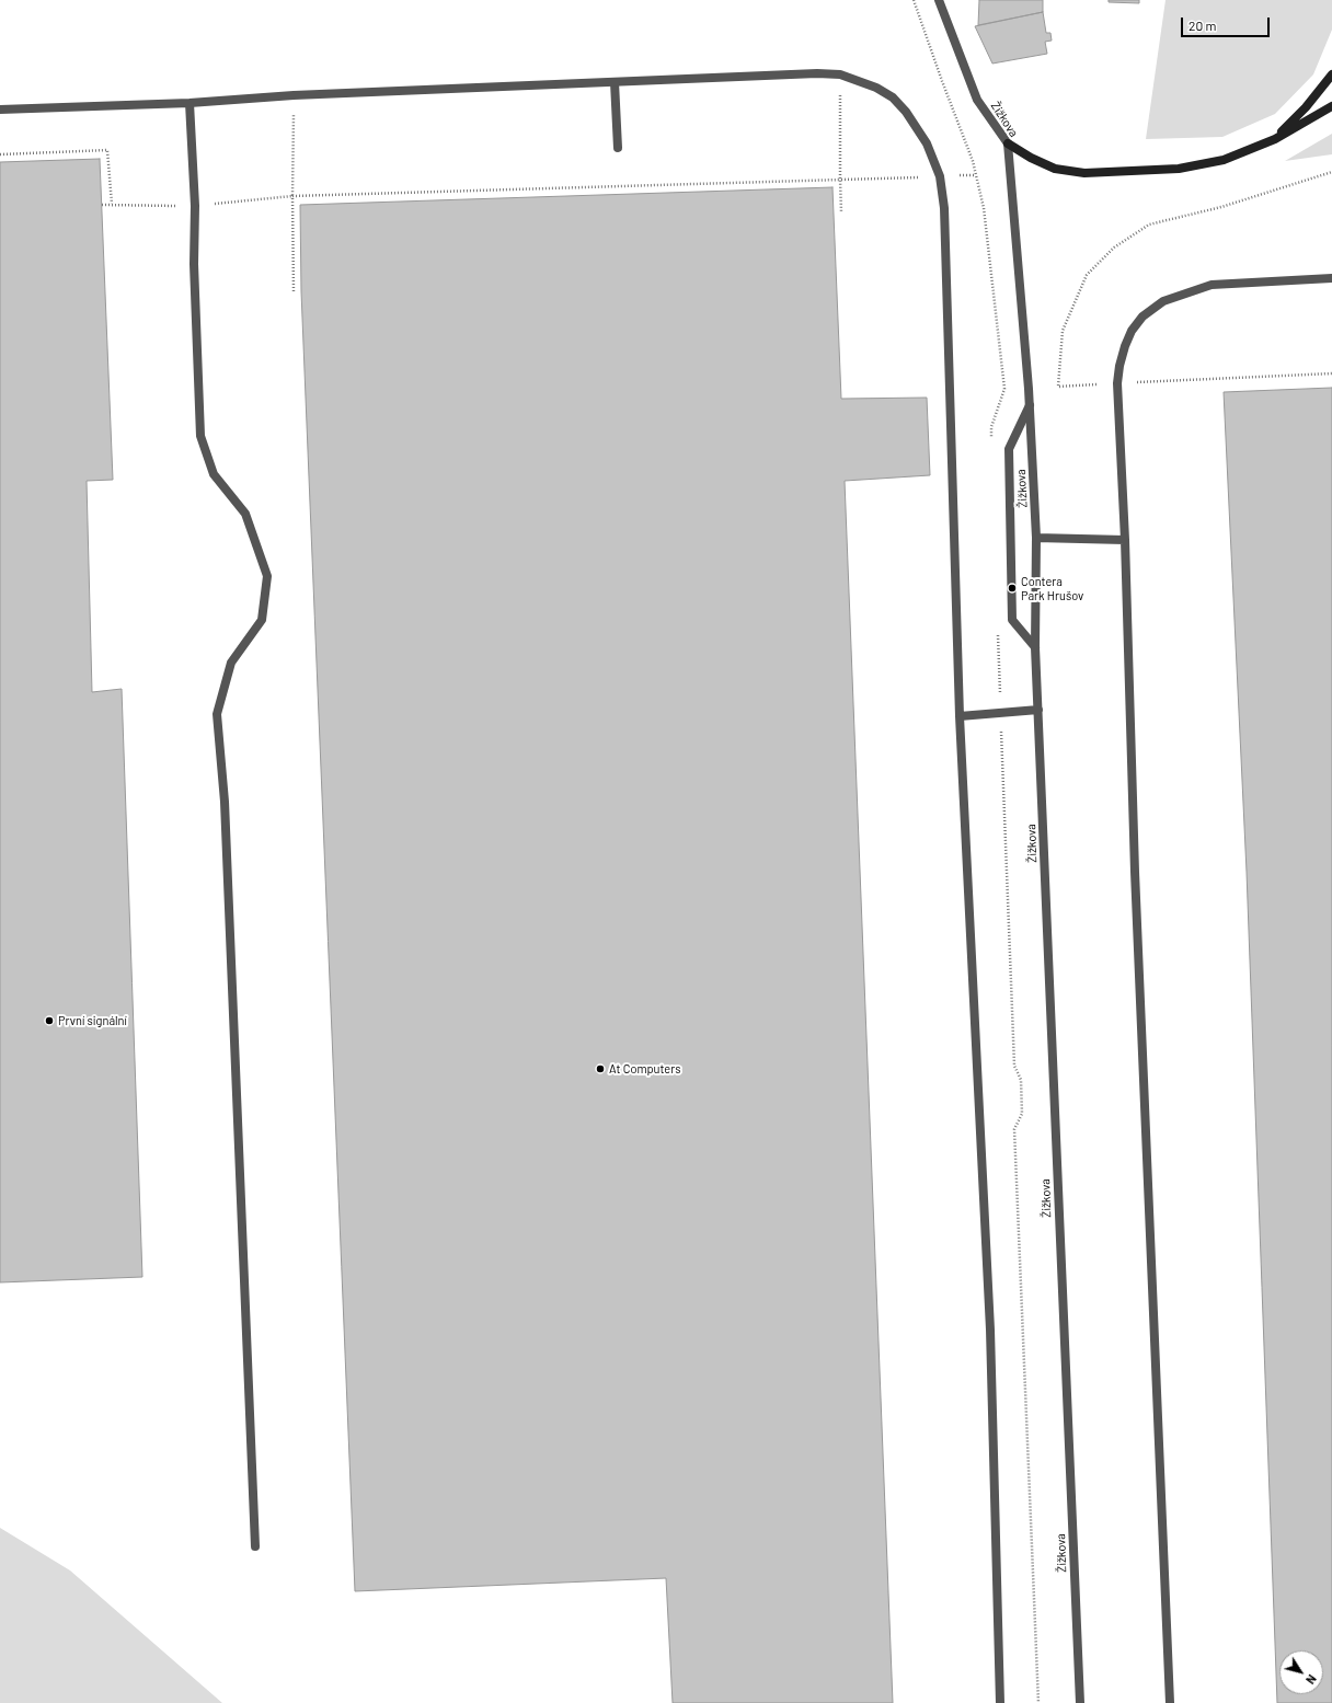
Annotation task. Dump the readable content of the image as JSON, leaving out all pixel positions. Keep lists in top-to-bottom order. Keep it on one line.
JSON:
{"streets":{"street":["Žižkova"]},"places":["Contera Park Hrušov","První signální","At Computers"],"scale_bar":"20 m","north":"bottom right"}
